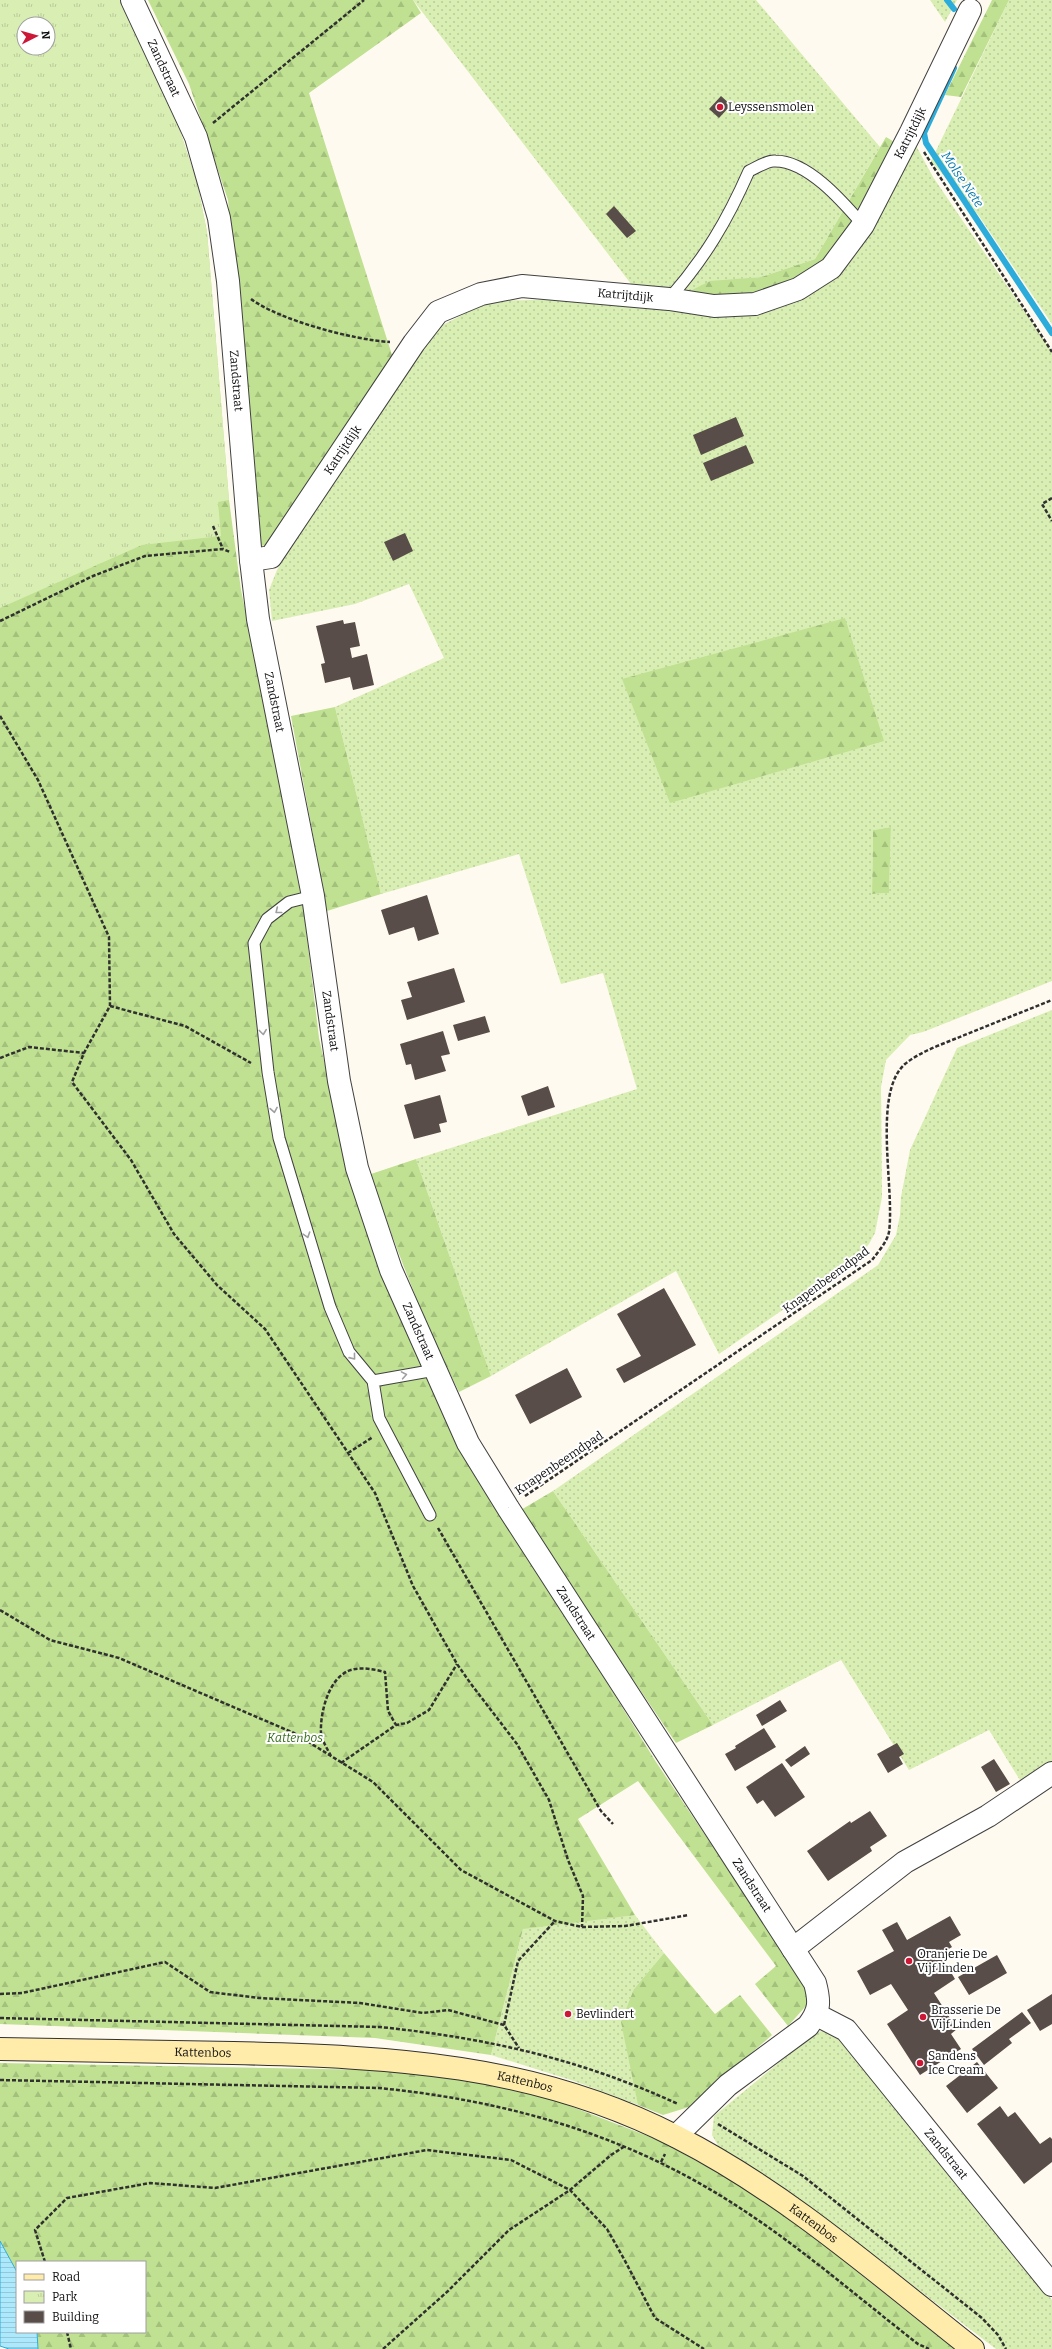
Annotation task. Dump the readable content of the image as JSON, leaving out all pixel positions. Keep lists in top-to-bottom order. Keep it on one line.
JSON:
{"streets":{"main road":["Kattenbos"],"street":["Zandstraat","Katrijtdijk"],"path":["Knapenbeemdpad"]},"crossings":[["Zandstraat","Katrijtdijk"],["Zandstraat","Knapenbeemdpad"]],"water":["Molse Nete"],"parks":["Kattenbos"],"places":["Leyssensmolen","Oranjerie De Vijf linden","Bevlindert","Brasserie De Vijf Linden","Sandens Ice Cream"],"legend":["Road","Park","Building"],"north":"right"}
